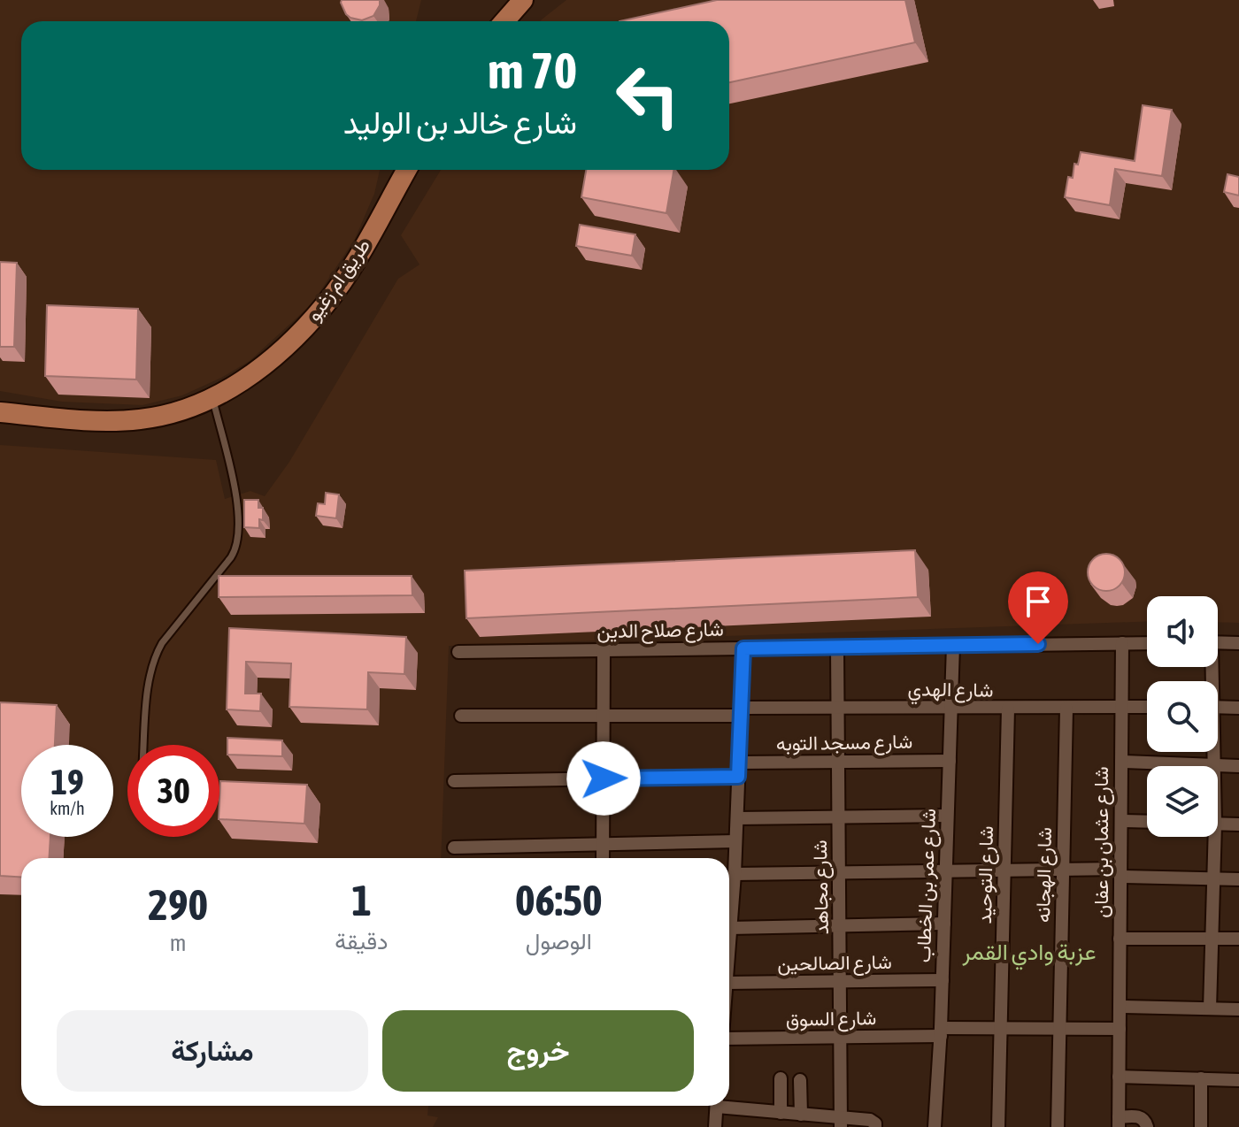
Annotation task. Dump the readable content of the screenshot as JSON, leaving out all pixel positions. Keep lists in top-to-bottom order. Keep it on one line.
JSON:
{"streets":{"main road":["طريق ام زغيو"],"street":["شارع صلاح الدين","شارع الهدي","شارع مسجد التوبه","شارع عثمان بن عفان","شارع التوحيد","شارع الهجانه","شارع عمر بن الخطاب","شارع مجاهد","شارع الصالحين","شارع السوق"]},"crossings":[["شارع صلاح الدين","شارع عثمان بن عفان"],["شارع صلاح الدين","شارع عمر بن الخطاب"],["شارع صلاح الدين","شارع مجاهد"],["شارع الهدي","شارع عثمان بن عفان"],["شارع الهدي","شارع التوحيد"],["شارع الهدي","شارع الهجانه"],["شارع الهدي","شارع عمر بن الخطاب"],["شارع الهدي","شارع مجاهد"],["شارع مسجد التوبه","شارع عمر بن الخطاب"],["شارع مسجد التوبه","شارع مجاهد"],["شارع عثمان بن عفان","شارع السوق"],["شارع التوحيد","شارع السوق"],["شارع الهجانه","شارع السوق"],["شارع عمر بن الخطاب","شارع الصالحين"],["شارع عمر بن الخطاب","شارع السوق"],["شارع مجاهد","شارع الصالحين"],["شارع مجاهد","شارع السوق"]],"districts":["عزبة وادي القمر"],"page":{"turn":["70 m","شارع خالد بن الوليد"],"speed":"19 km/h","limit":"30","eta":["06:50","الوصول","1","دقيقة","290","m"],"buttons":["خروج","مشاركة"]}}
